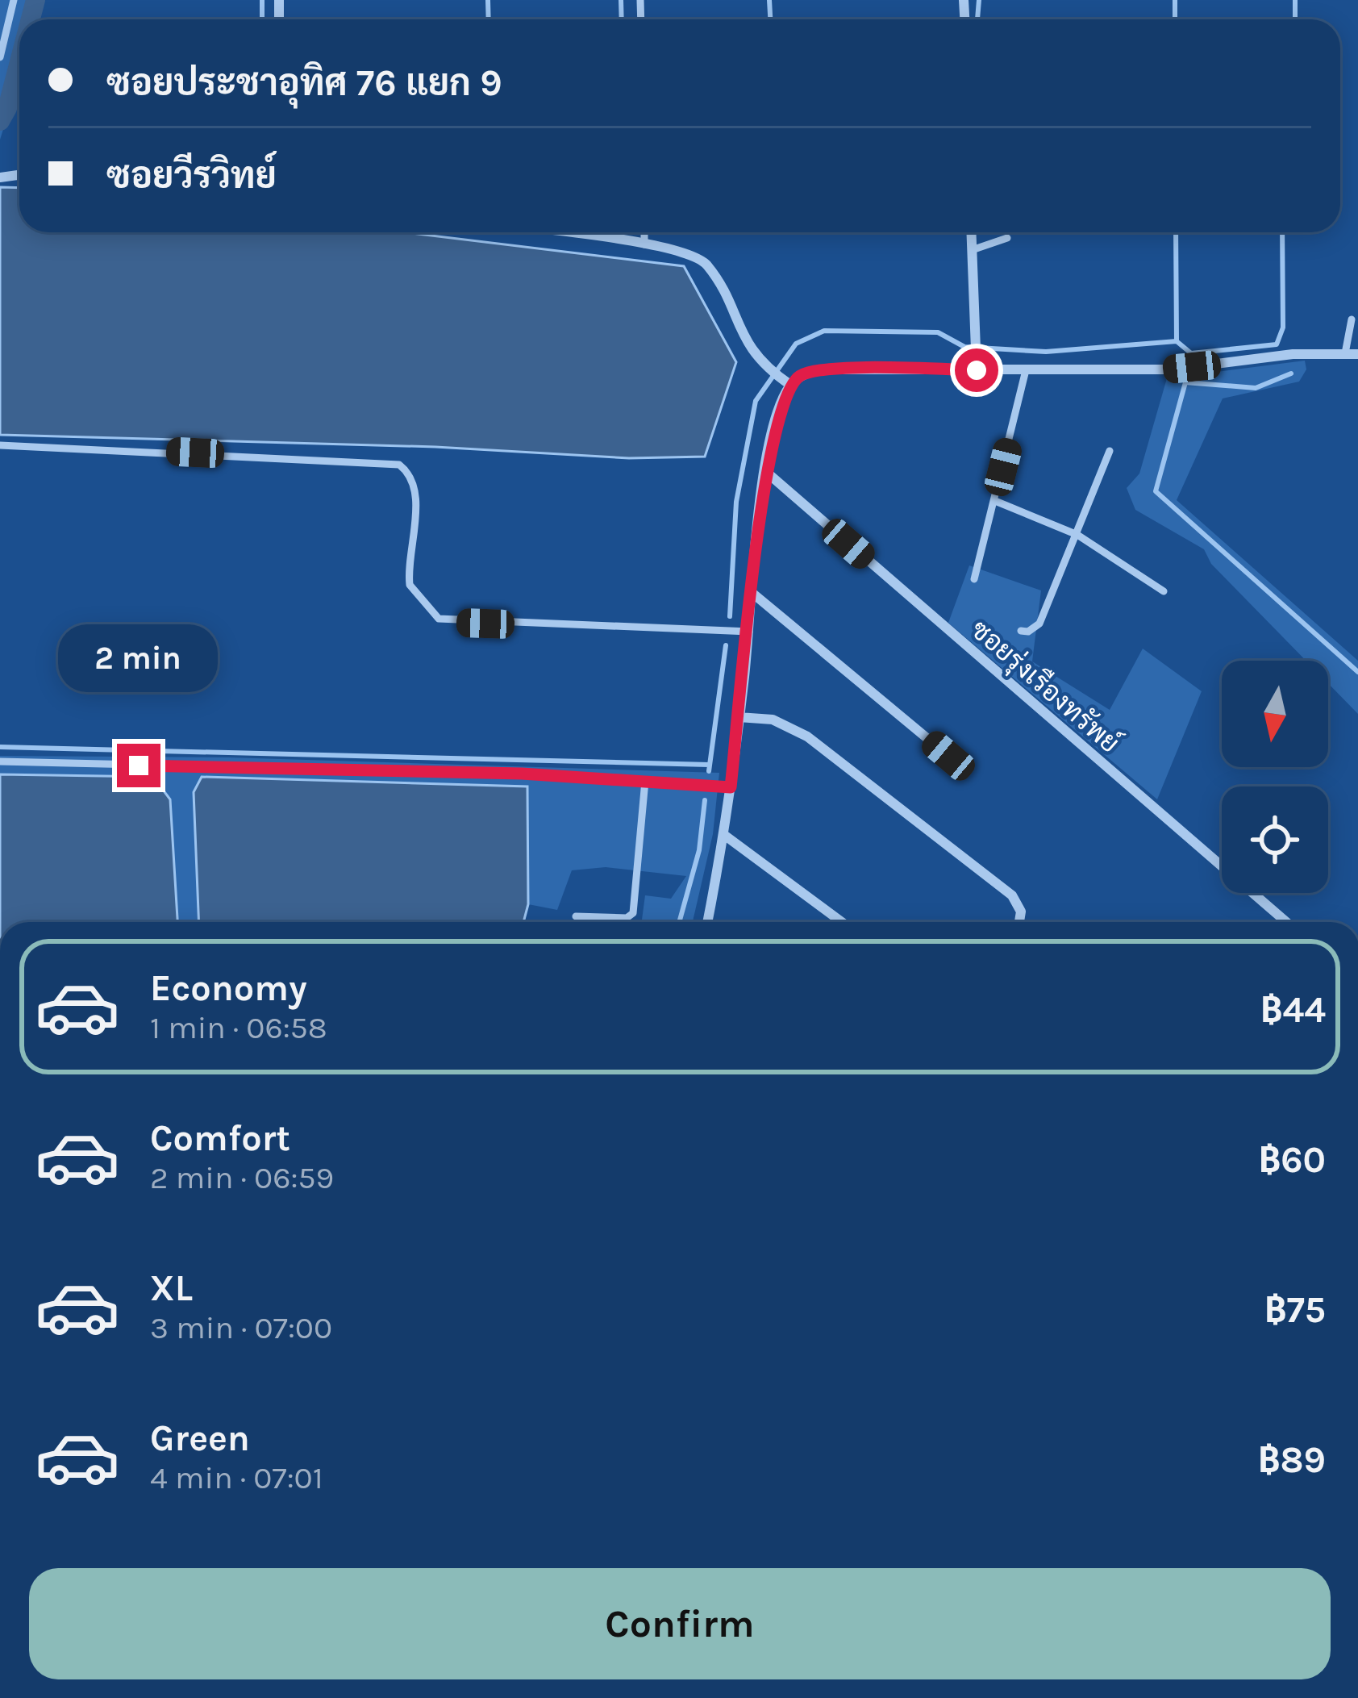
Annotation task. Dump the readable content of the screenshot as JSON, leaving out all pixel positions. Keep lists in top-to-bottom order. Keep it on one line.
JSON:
{"streets":{"street":["ซอยรุ่งเรืองทรัพย์"]},"north":"bottom","page":{"banner":["ซอยประชาอุทิศ 76 แยก 9","ซอยวีรวิทย์"],"bubble":"2 min","list":[{"name":"Economy","note":"1 min · 06:58","value":"฿44"},{"name":"Comfort","note":"2 min · 06:59","value":"฿60"},{"name":"XL","note":"3 min · 07:00","value":"฿75"},{"name":"Green","note":"4 min · 07:01","value":"฿89"}],"buttons":"Confirm"}}
